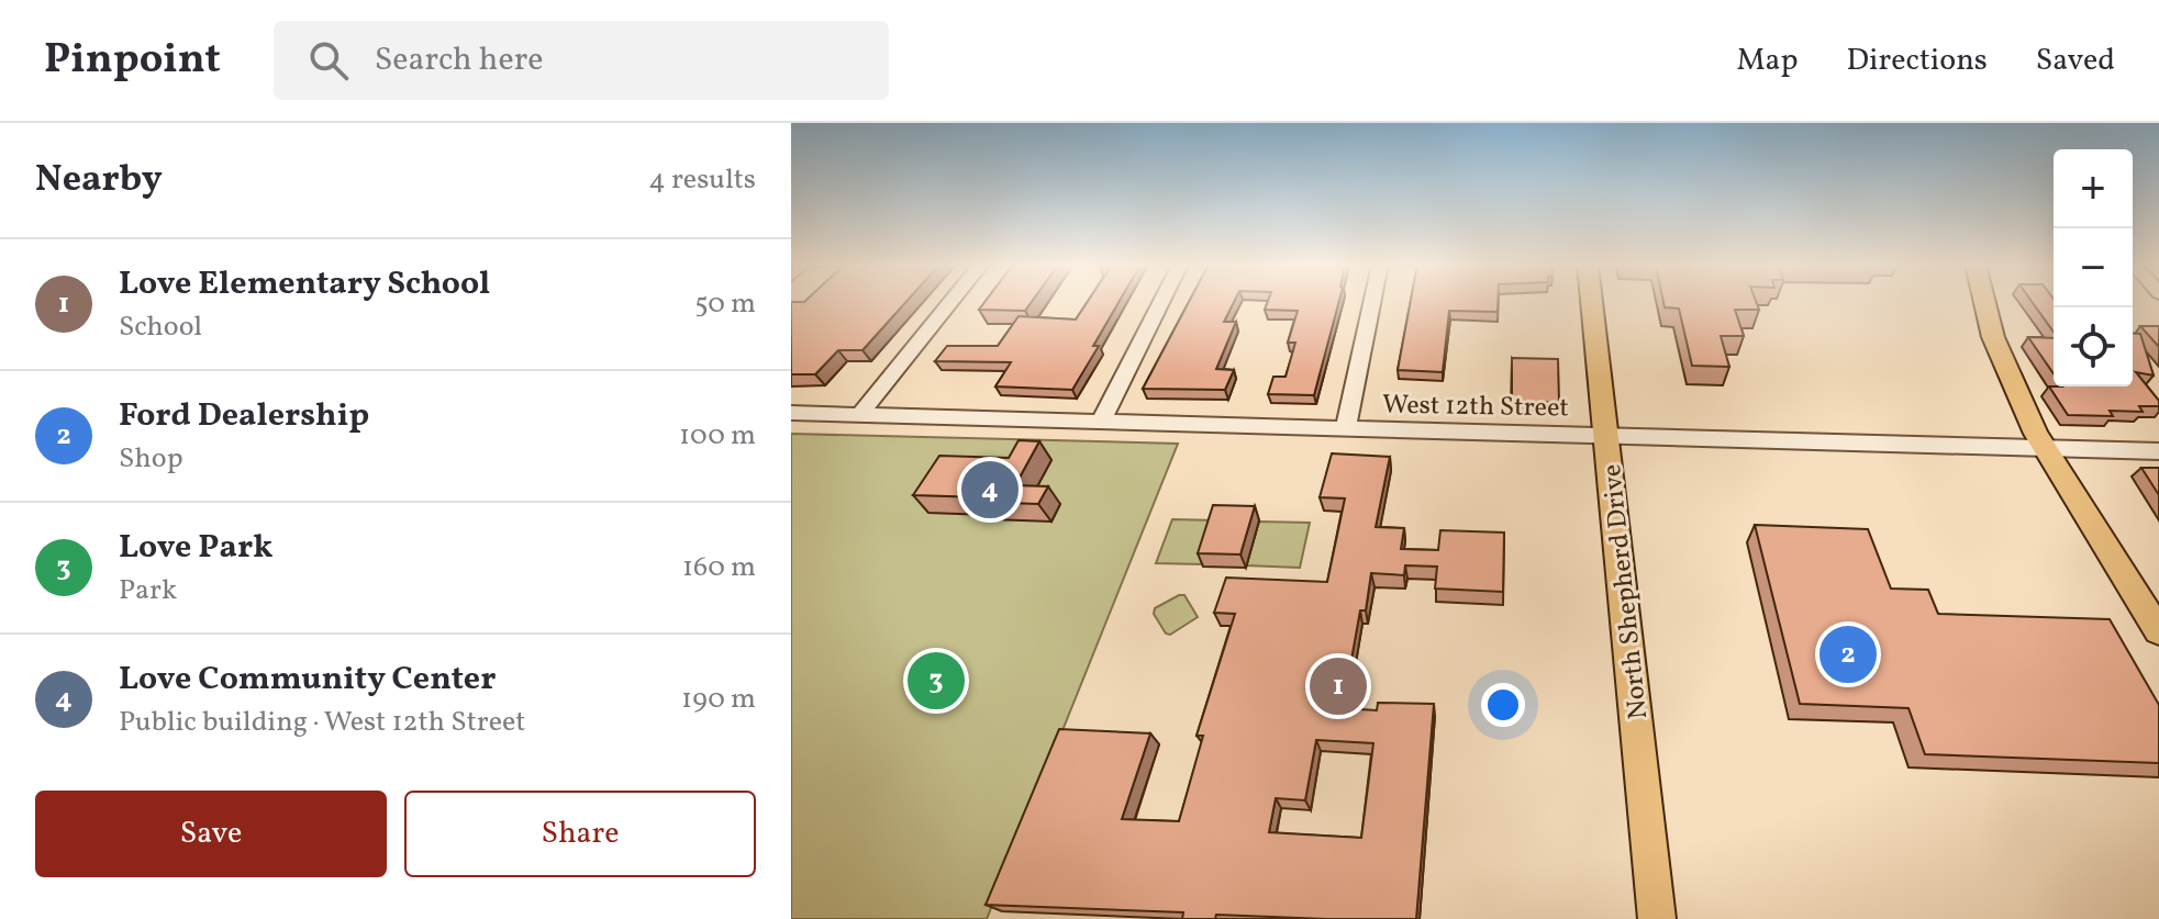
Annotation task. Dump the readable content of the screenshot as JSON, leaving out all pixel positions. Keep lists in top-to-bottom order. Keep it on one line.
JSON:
{"streets":{"main road":["North Shepherd Drive"],"street":["West 12th Street"]},"crossings":[["West 12th Street","North Shepherd Drive"]],"page":{"header":"Pinpoint","search":"Search here","nav":["Map","Directions","Saved"],"heading":["Nearby","4 results"],"map_buttons":["+","−"],"list":[{"mark":"1","name":"Love Elementary School","note":"School","value":"50 m"},{"mark":"2","name":"Ford Dealership","note":"Shop","value":"100 m"},{"mark":"3","name":"Love Park","note":"Park","value":"160 m"},{"mark":"4","name":"Love Community Center","note":"Public building · West 12th Street","value":"190 m"}],"pins":["4","2","3","1"],"buttons":["Save","Share"]}}
